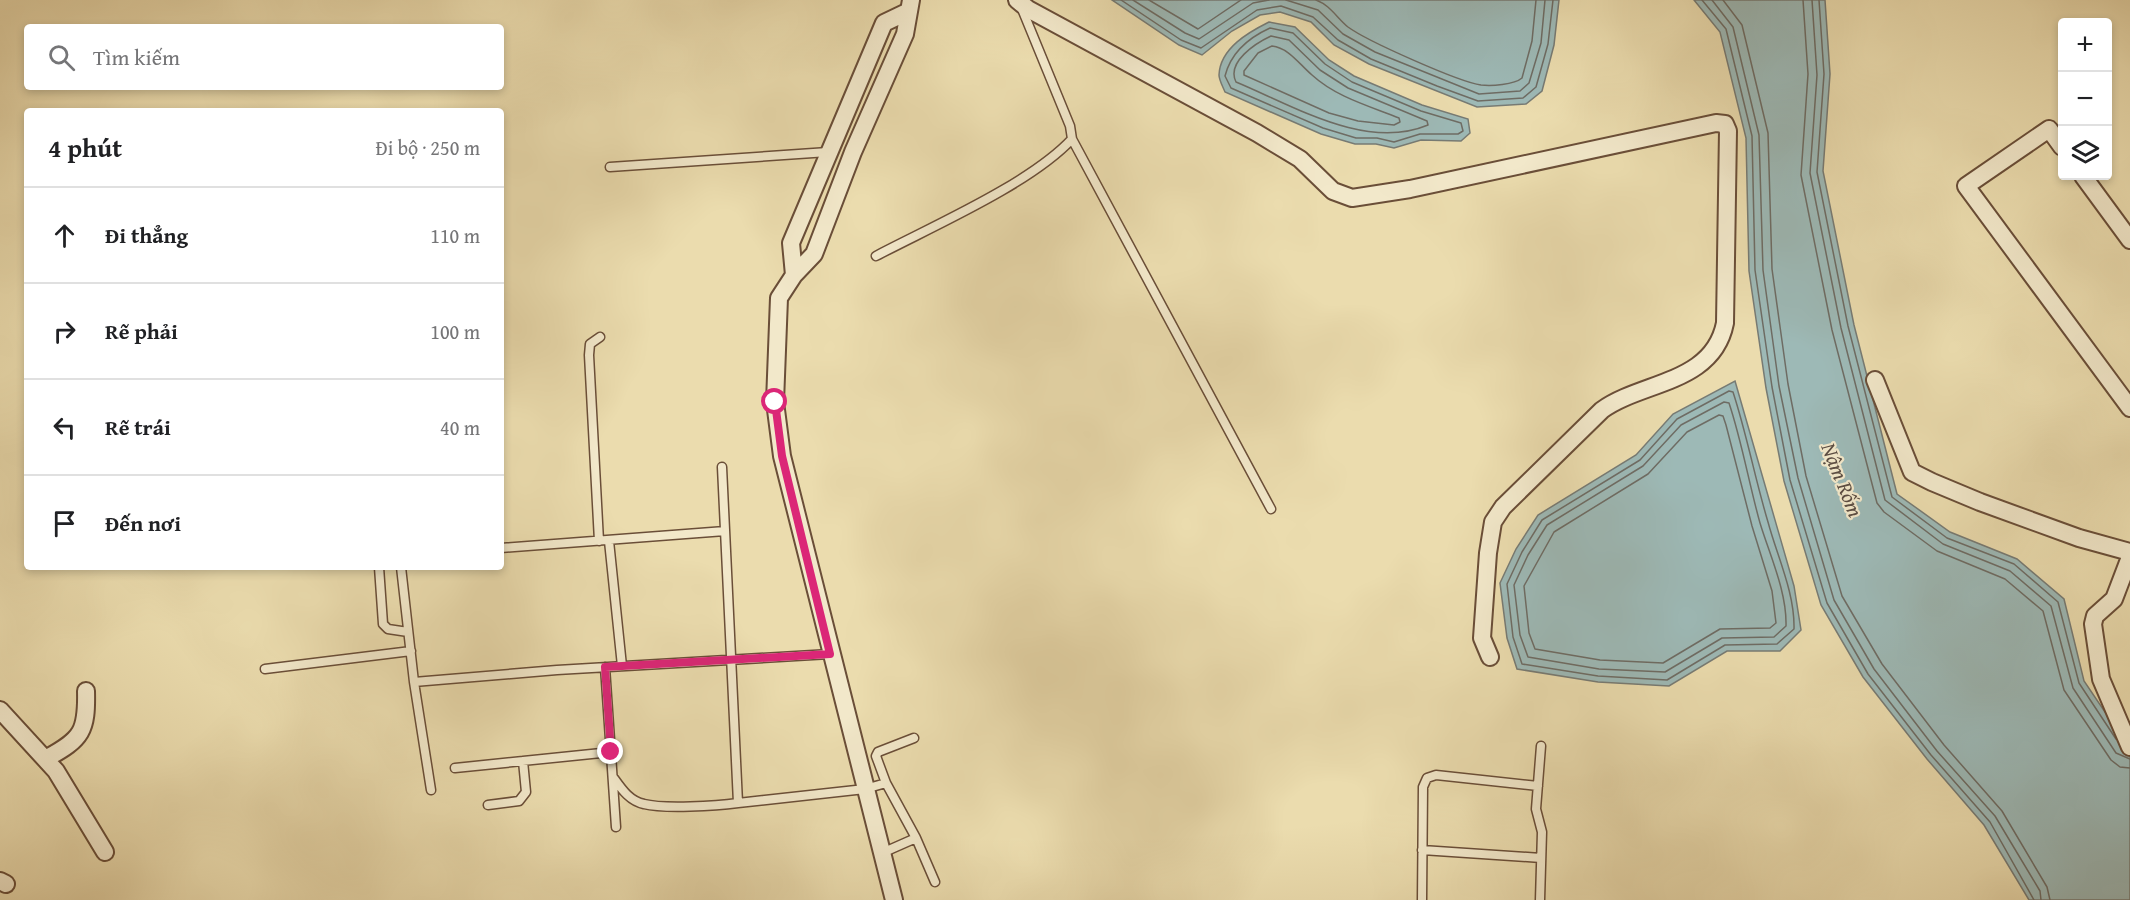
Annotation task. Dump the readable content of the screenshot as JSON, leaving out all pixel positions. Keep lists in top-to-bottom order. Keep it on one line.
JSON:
{"water":["Nậm Rốm"],"page":{"map_buttons":["+","−"],"search":"Tìm kiếm","heading":["4 phút","Đi bộ · 250 m"],"list":[["Đi thẳng","110 m"],["Rẽ phải","100 m"],["Rẽ trái","40 m"],"Đến nơi"]}}
